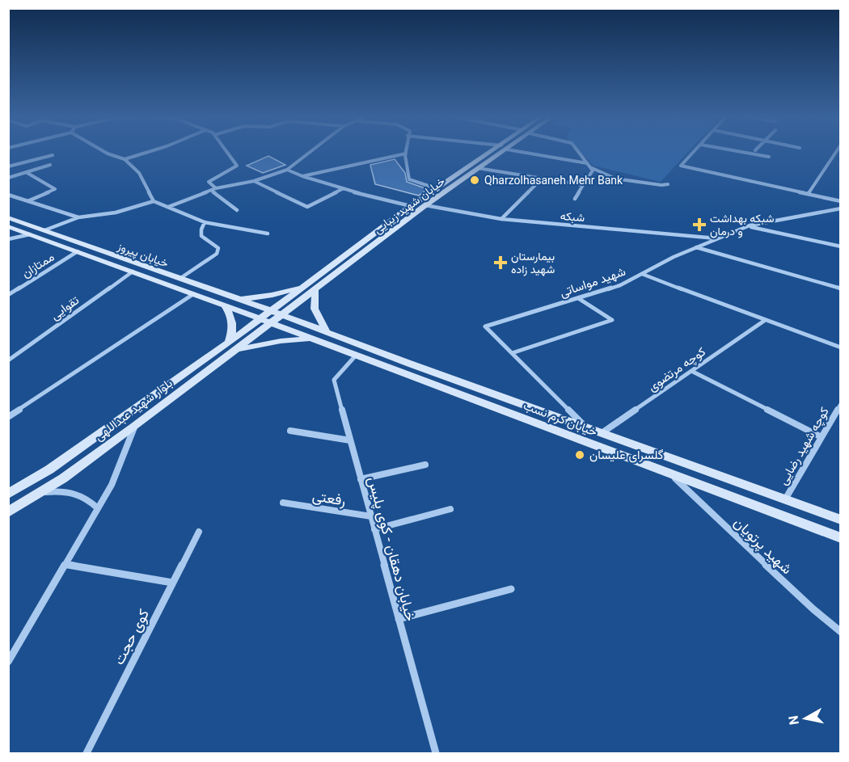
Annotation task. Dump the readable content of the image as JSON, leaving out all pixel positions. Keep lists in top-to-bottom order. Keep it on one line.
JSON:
{"streets":{"main road":["خیابان شهید زیبایی","خیابان پیروز","بلوار شهید عبداللهی","خیابان کرم نسب"],"street":["شبکه","ممتازان","شهید مواساتی","تقوایی","کوچه مرتضوی","کوچه شهید رضایی","رفعتی","شهید پرتویان","خیابان دهقان - کوی پلیس","کوی حجت"]},"crossings":[["خیابان شهید زیبایی","شبکه"],["خیابان شهید زیبایی","خیابان پیروز"],["خیابان شهید زیبایی","بلوار شهید عبداللهی"],["خیابان شهید زیبایی","خیابان کرم نسب"],["شبکه","شهید مواساتی"],["خیابان پیروز","ممتازان"],["خیابان پیروز","تقوایی"],["خیابان پیروز","بلوار شهید عبداللهی"],["خیابان پیروز","خیابان کرم نسب"],["شهید مواساتی","خیابان کرم نسب"],["کوچه مرتضوی","خیابان کرم نسب"],["بلوار شهید عبداللهی","خیابان کرم نسب"],["خیابان کرم نسب","کوچه شهید رضایی"],["خیابان کرم نسب","شهید پرتویان"],["خیابان کرم نسب","خیابان دهقان - کوی پلیس"],["رفعتی","خیابان دهقان - کوی پلیس"]],"places":{"other":["Qharzolhasaneh Mehr Bank","گلسرای علیسان"],"health":["شبکه بهداشت و درمان","بیمارستان شهید زاده"]},"north":"left"}
